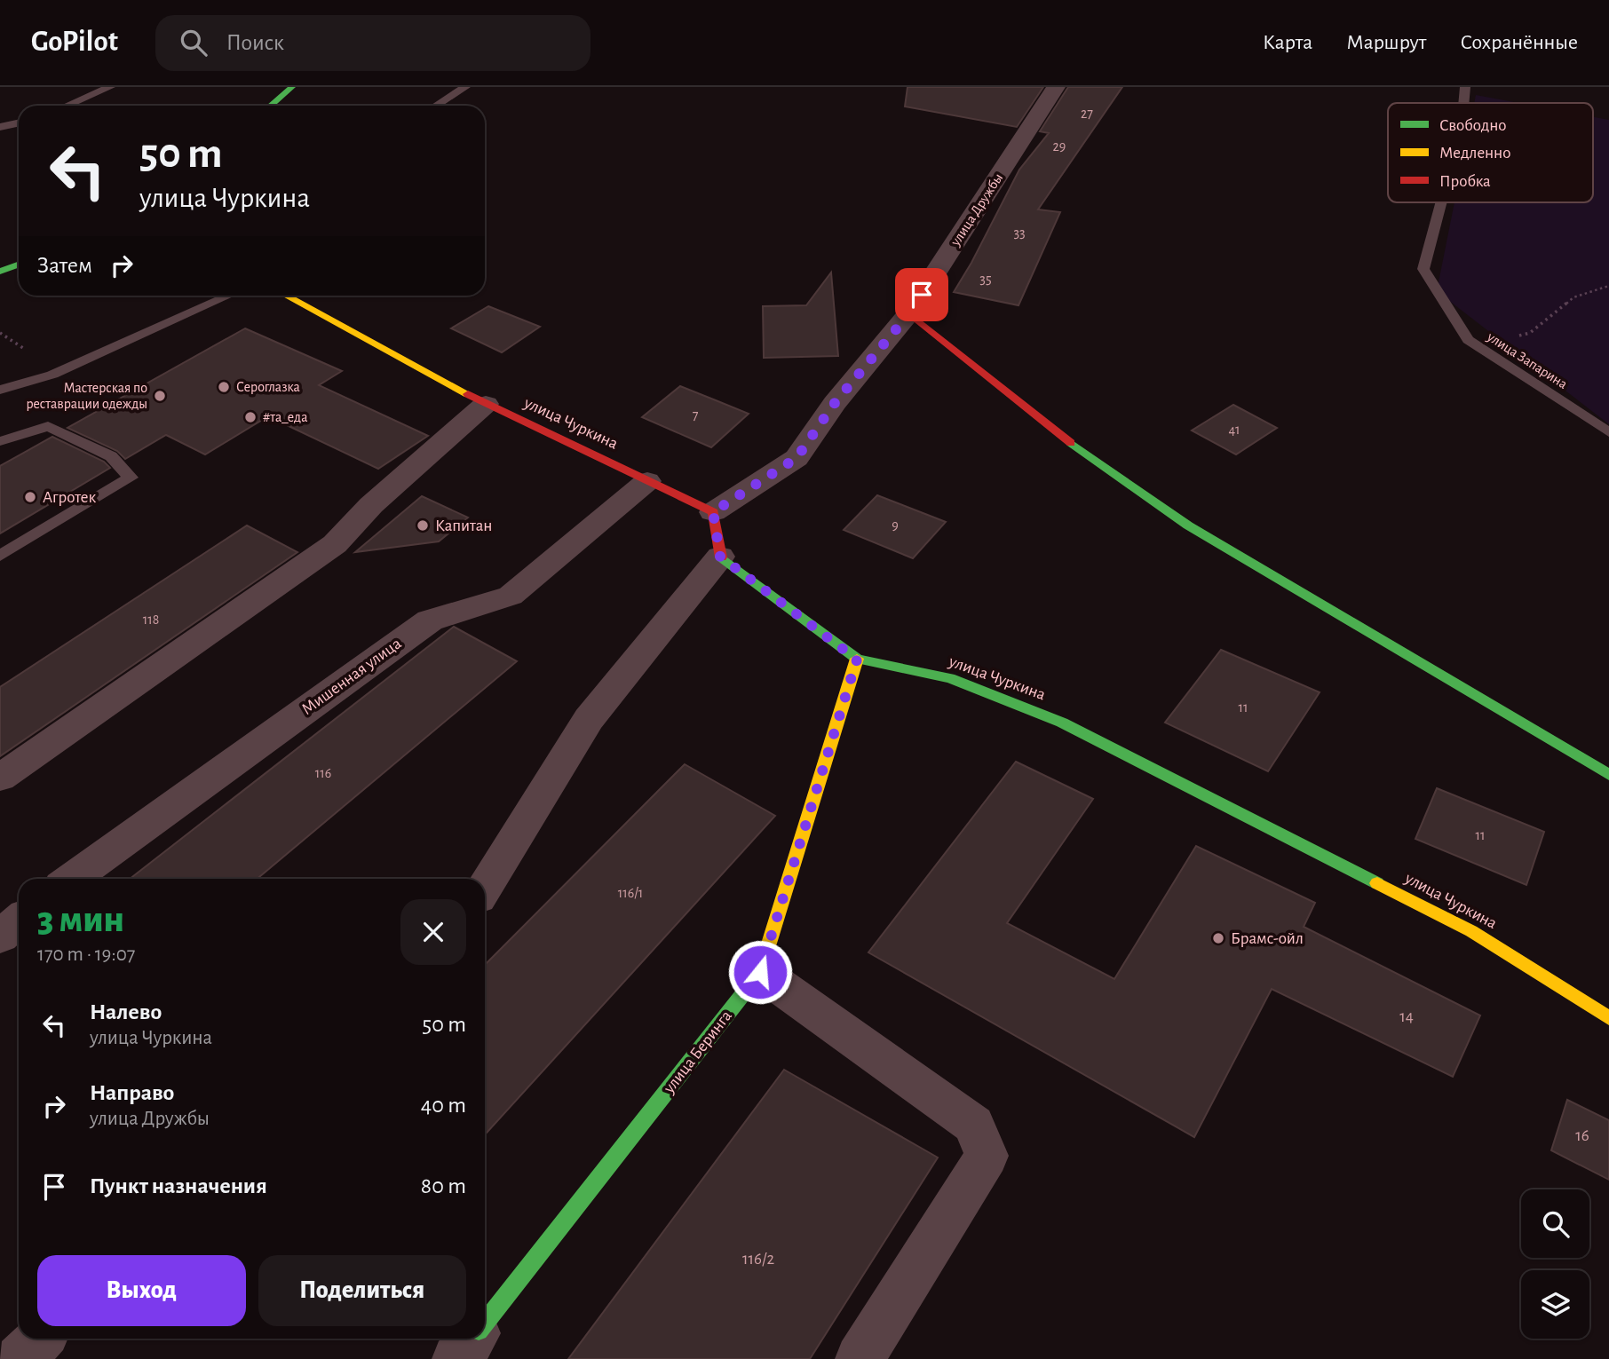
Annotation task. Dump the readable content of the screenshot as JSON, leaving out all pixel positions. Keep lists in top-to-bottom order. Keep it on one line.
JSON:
{"streets":{"street":["улица Дружбы","улица Чуркина","Мишенная улица","улица Беринга"],"lane":["улица Запарина"]},"crossings":[["улица Дружбы","улица Чуркина"],["улица Чуркина","Мишенная улица"],["улица Чуркина","улица Беринга"]],"places":["Сероглазка","Мастерская по реставрации одежды","#та_еда","Агротек","Капитан","Брамс-ойл"],"house_numbers":["27","29","33","35","7","41","9","118","11","116","11","116/1","14","16","116/2"],"legend":["Свободно","Медленно","Пробка"],"page":{"header":"GoPilot","search":"Поиск","nav":["Карта","Маршрут","Сохранённые"],"turn":["50 m","улица Чуркина"],"then":"Затем","heading":["3 мин","170 m · 19:07"],"list":[{"name":"Налево","note":"улица Чуркина","value":"50 m"},{"name":"Направо","note":"улица Дружбы","value":"40 m"},{"name":"Пункт назначения","value":"80 m"}],"buttons":["Выход","Поделиться"]}}
